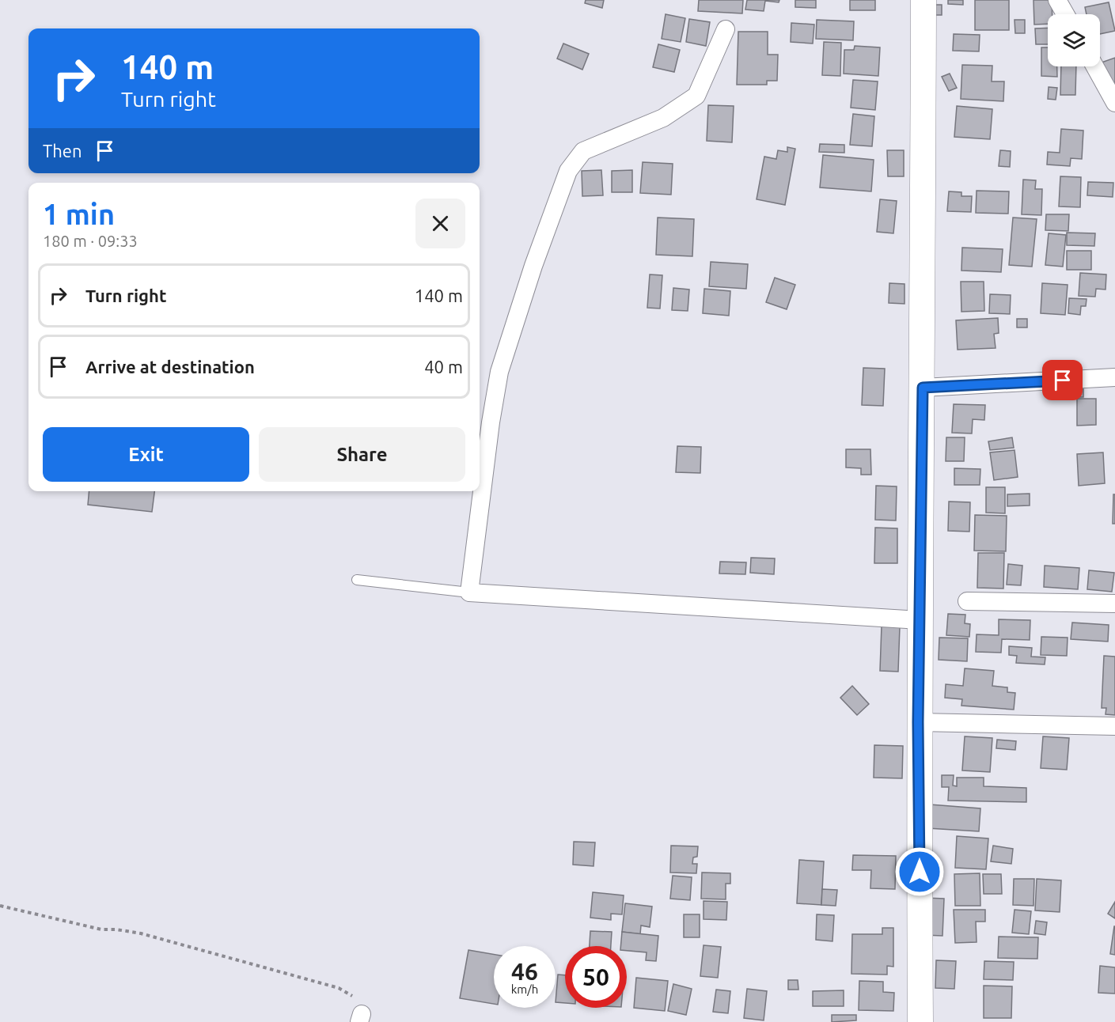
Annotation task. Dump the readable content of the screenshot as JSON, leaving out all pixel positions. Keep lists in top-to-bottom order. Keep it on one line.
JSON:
{"page":{"turn":["140 m","Turn right"],"then":"Then","heading":["1 min","180 m · 09:33"],"list":[{"name":"Turn right","value":"140 m"},{"name":"Arrive at destination","value":"40 m"}],"buttons":["Exit","Share"],"speed":"46 km/h","limit":"50"}}
